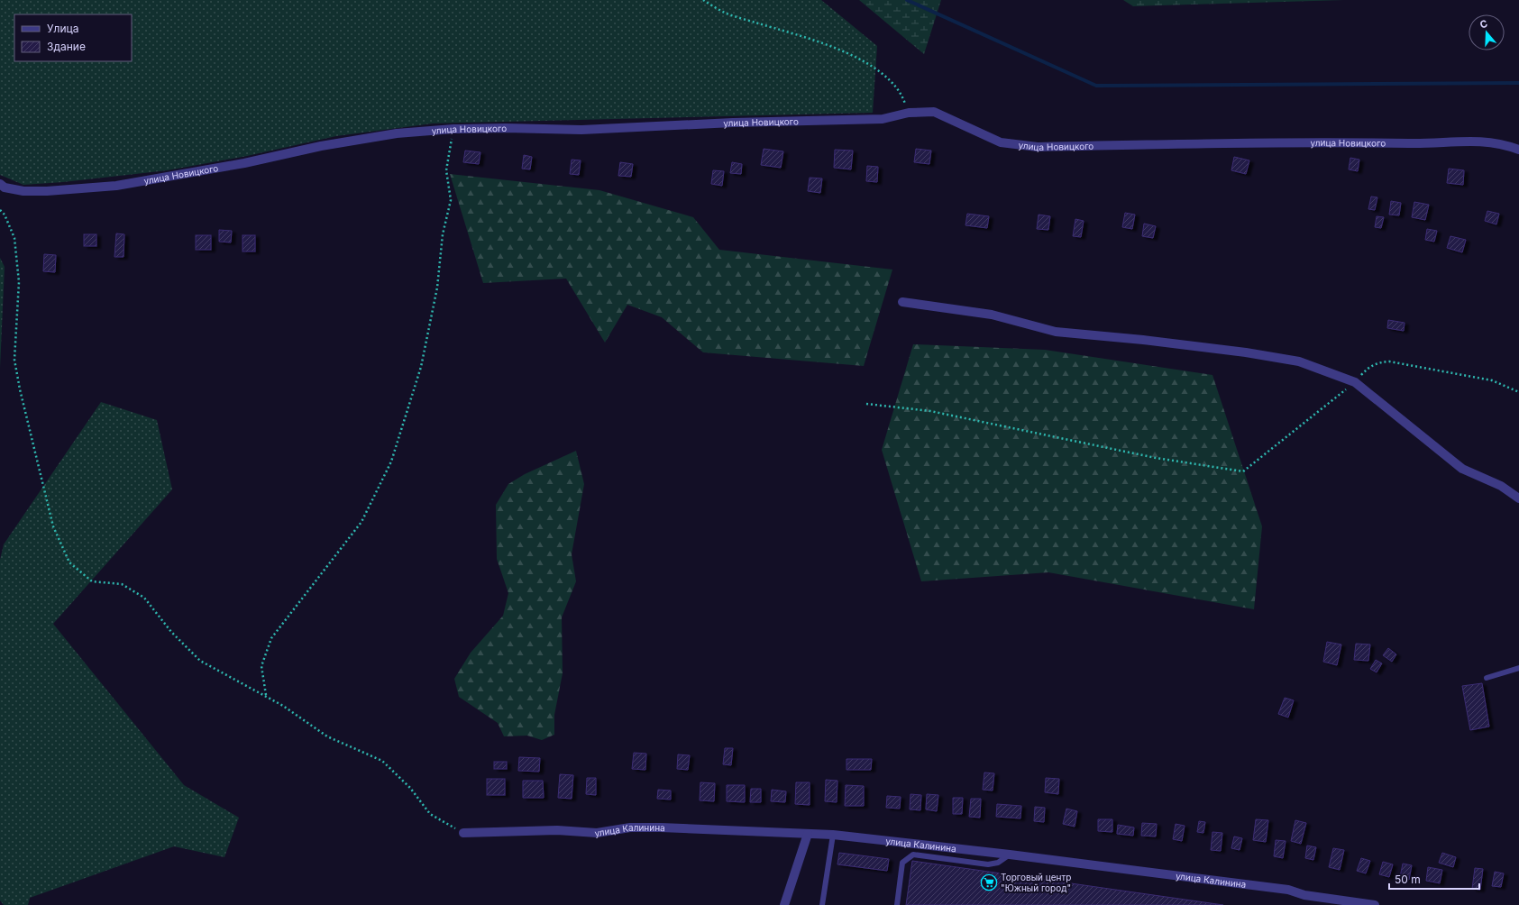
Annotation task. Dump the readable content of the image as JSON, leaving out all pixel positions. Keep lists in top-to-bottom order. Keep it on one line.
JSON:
{"streets":{"street":["улица Новицкого","улица Калинина"]},"places":{"supermarket":["Торговый центр \"Южный город\""]},"legend":["Улица","Здание"],"scale_bar":"50 m","north":"top"}
